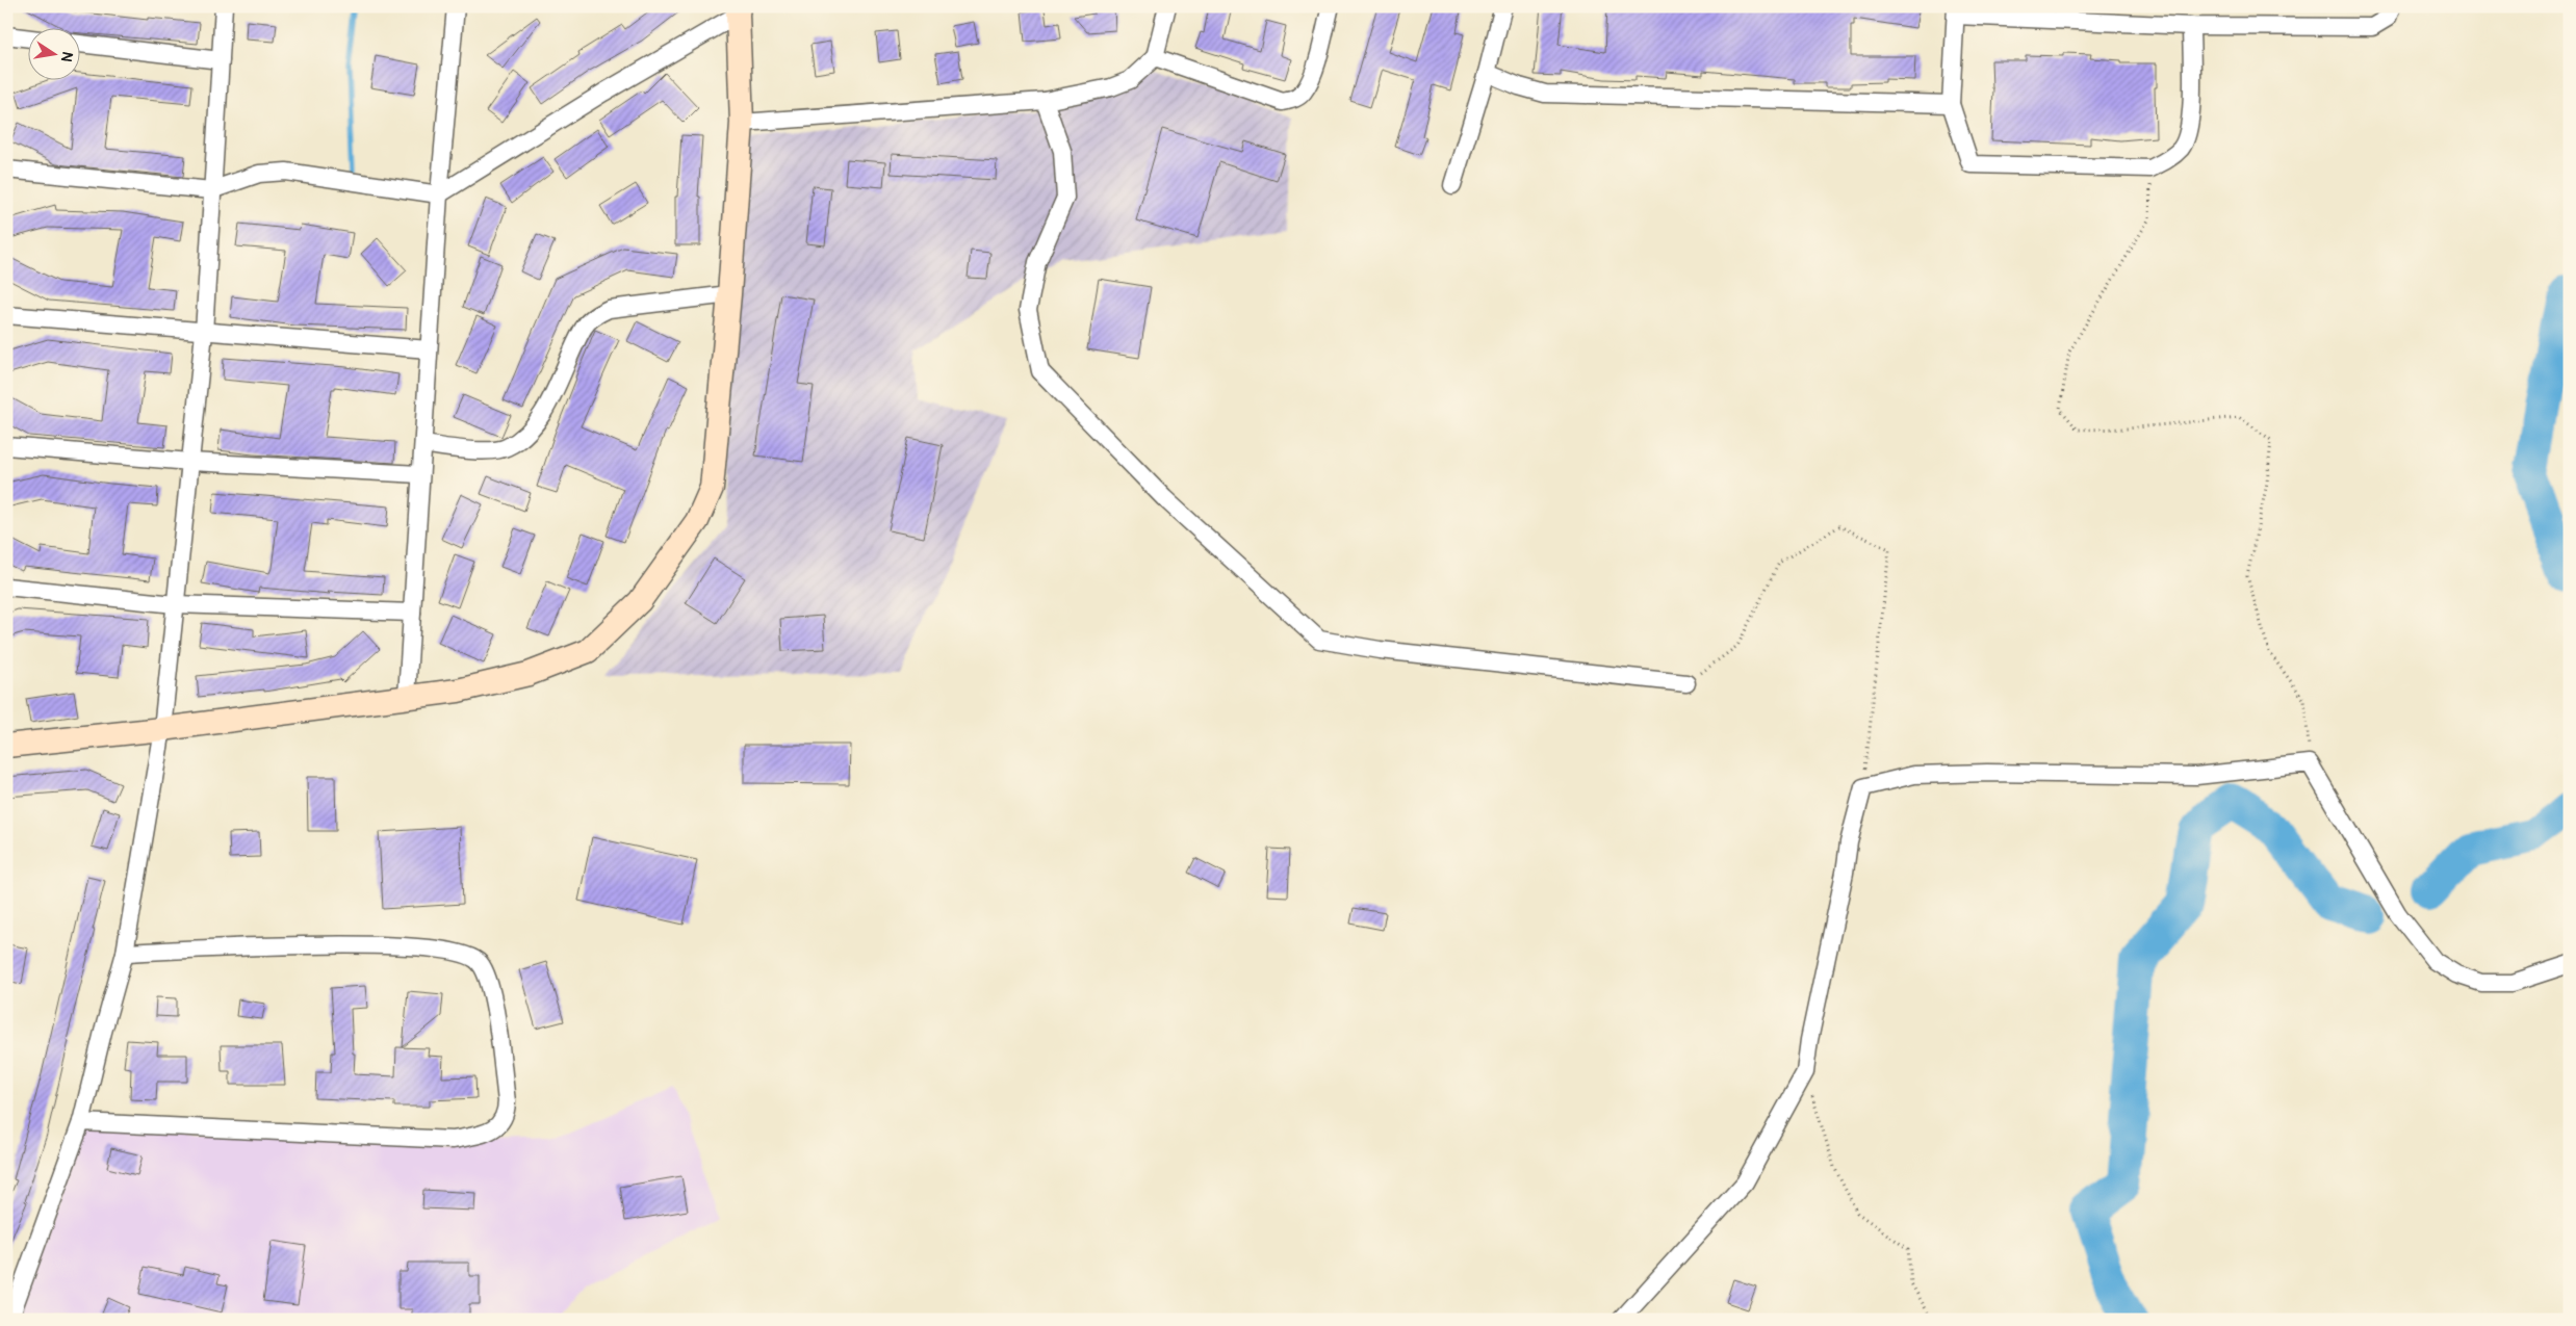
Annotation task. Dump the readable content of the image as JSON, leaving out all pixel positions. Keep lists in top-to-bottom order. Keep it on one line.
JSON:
{"north":"right"}
